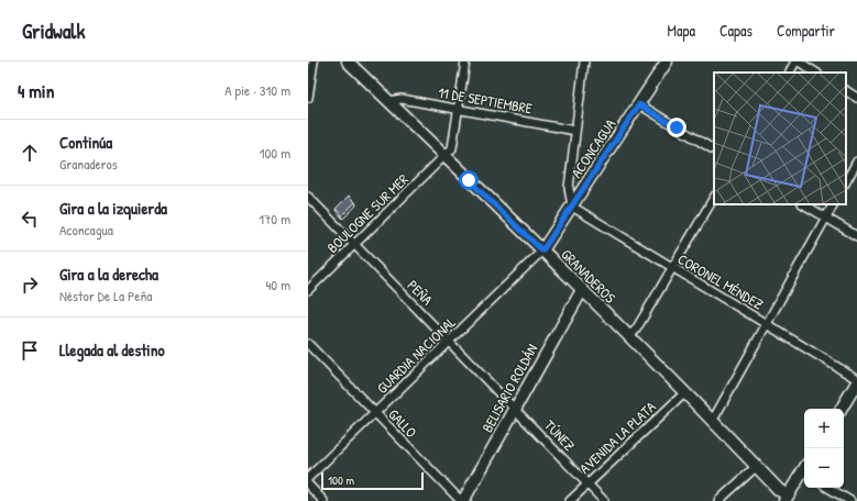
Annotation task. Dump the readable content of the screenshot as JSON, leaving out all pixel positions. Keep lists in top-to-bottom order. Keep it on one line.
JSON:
{"streets":{"street":["11 DE SEPTIEMBRE","ACONCAGUA","BOULOGNE SUR MER","GRANADEROS","CORONEL MÉNDEZ","PEÑA","GUARDIA NACIONAL","BELISARIO ROLDÁN","GALLO","TÚNEZ","AVENIDA LA PLATA"]},"crossings":[["11 DE SEPTIEMBRE","BOULOGNE SUR MER"],["11 DE SEPTIEMBRE","GRANADEROS"],["ACONCAGUA","GRANADEROS"],["ACONCAGUA","CORONEL MÉNDEZ"],["ACONCAGUA","GUARDIA NACIONAL"],["BOULOGNE SUR MER","GRANADEROS"],["BOULOGNE SUR MER","PEÑA"],["GRANADEROS","GUARDIA NACIONAL"],["GRANADEROS","BELISARIO ROLDÁN"],["GRANADEROS","AVENIDA LA PLATA"],["PEÑA","GUARDIA NACIONAL"],["PEÑA","BELISARIO ROLDÁN"],["PEÑA","TÚNEZ"],["GUARDIA NACIONAL","GALLO"],["BELISARIO ROLDÁN","GALLO"],["BELISARIO ROLDÁN","TÚNEZ"],["TÚNEZ","AVENIDA LA PLATA"]],"scale_bar":"100 m","page":{"header":"Gridwalk","nav":["Mapa","Capas","Compartir"],"heading":["4 min","A pie · 310 m"],"list":[["Continúa","Granaderos","100 m"],["Gira a la izquierda","Aconcagua","170 m"],["Gira a la derecha","Néstor De La Peña","40 m"],"Llegada al destino"],"map_buttons":["+","−"],"scale":"100 m"}}
